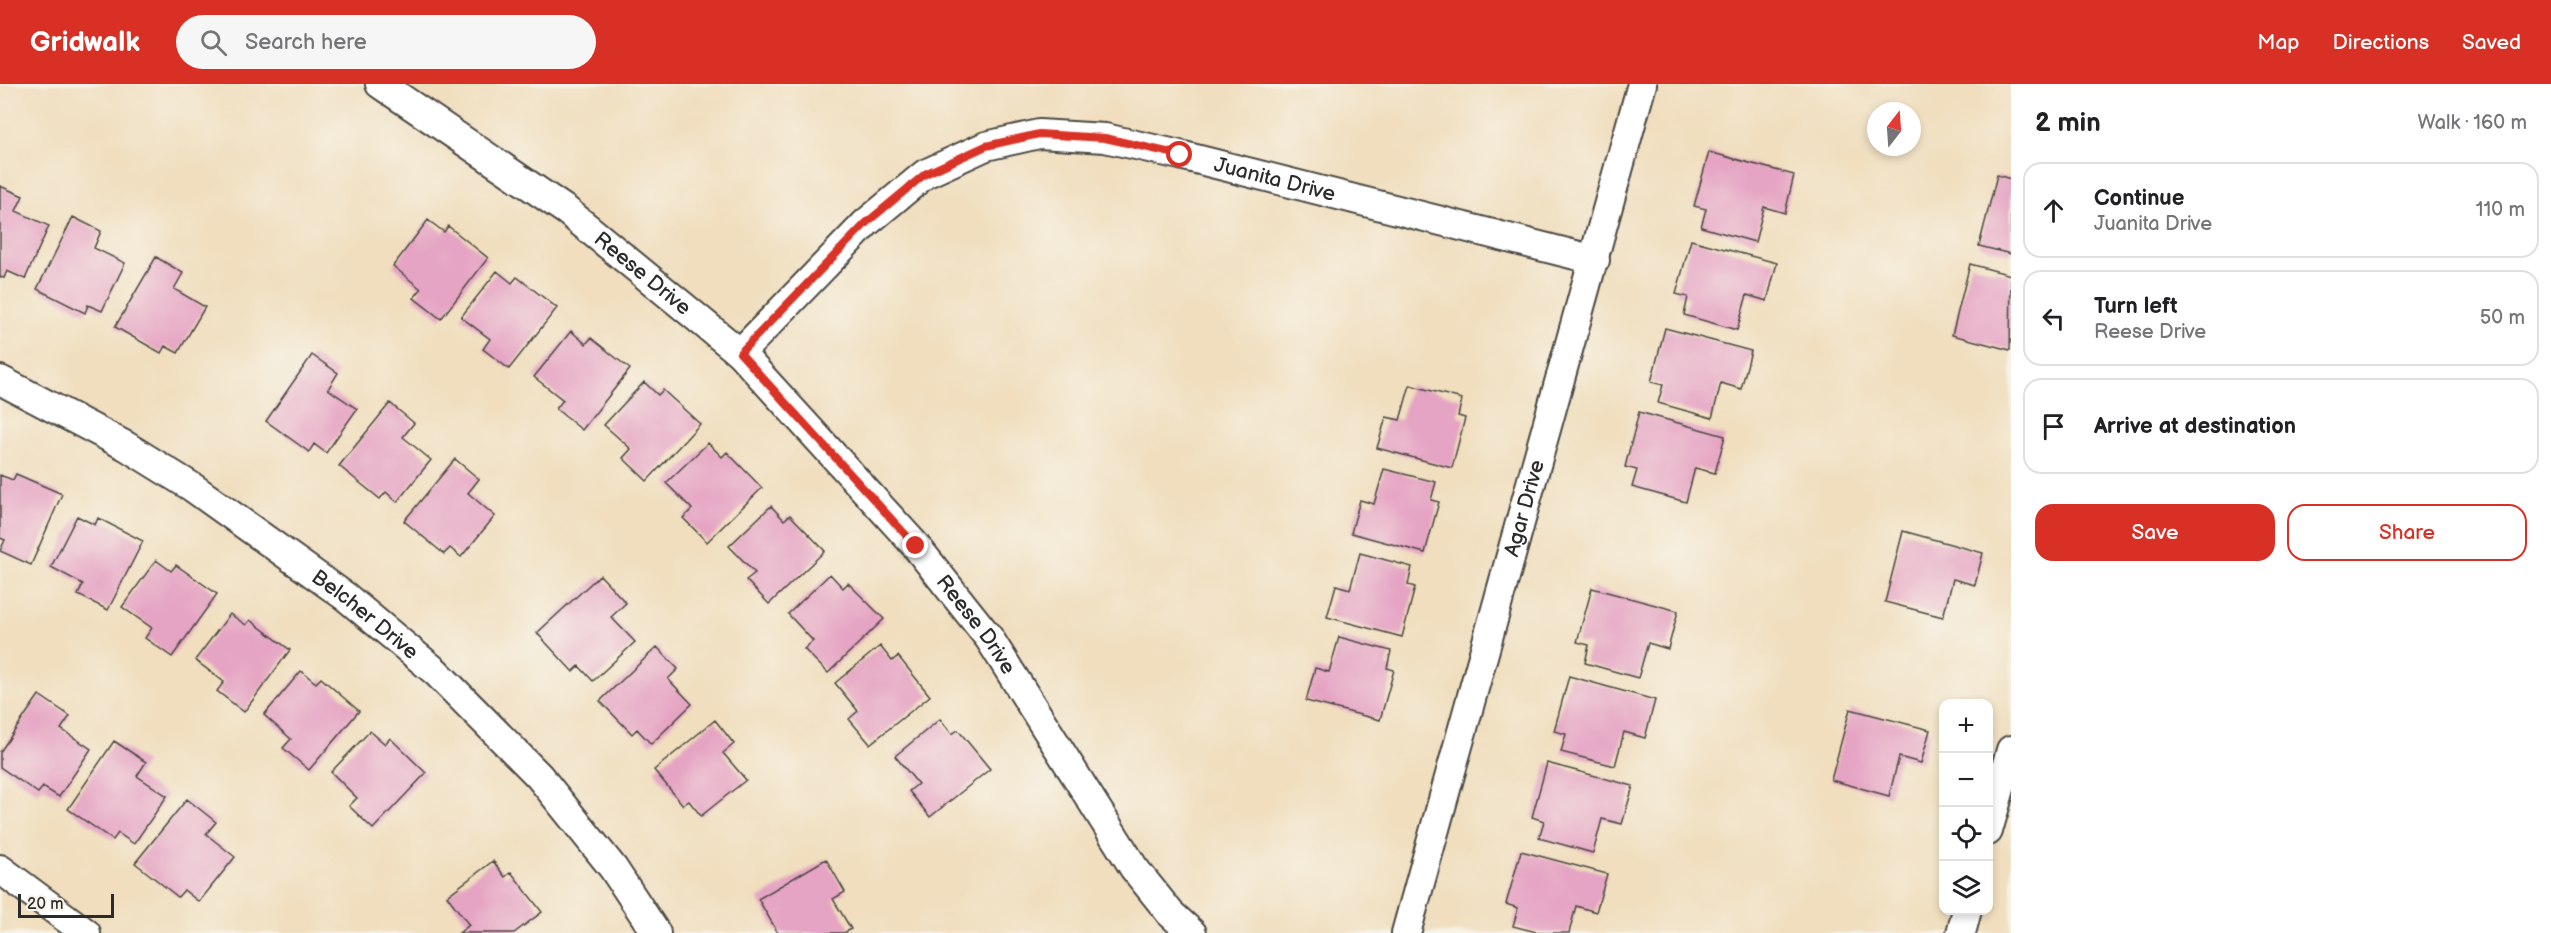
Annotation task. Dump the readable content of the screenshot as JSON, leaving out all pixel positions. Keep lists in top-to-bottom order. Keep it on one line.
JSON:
{"streets":{"street":["Juanita Drive","Reese Drive","Agar Drive","Belcher Drive"]},"crossings":[["Juanita Drive","Reese Drive"],["Juanita Drive","Agar Drive"]],"scale_bar":"20 m","north":"top","page":{"header":"Gridwalk","search":"Search here","nav":["Map","Directions","Saved"],"heading":["2 min","Walk · 160 m"],"list":[["Continue","Juanita Drive","110 m"],["Turn left","Reese Drive","50 m"],"Arrive at destination"],"buttons":["Save","Share"],"map_buttons":["+","−"],"scale":"20 m"}}
